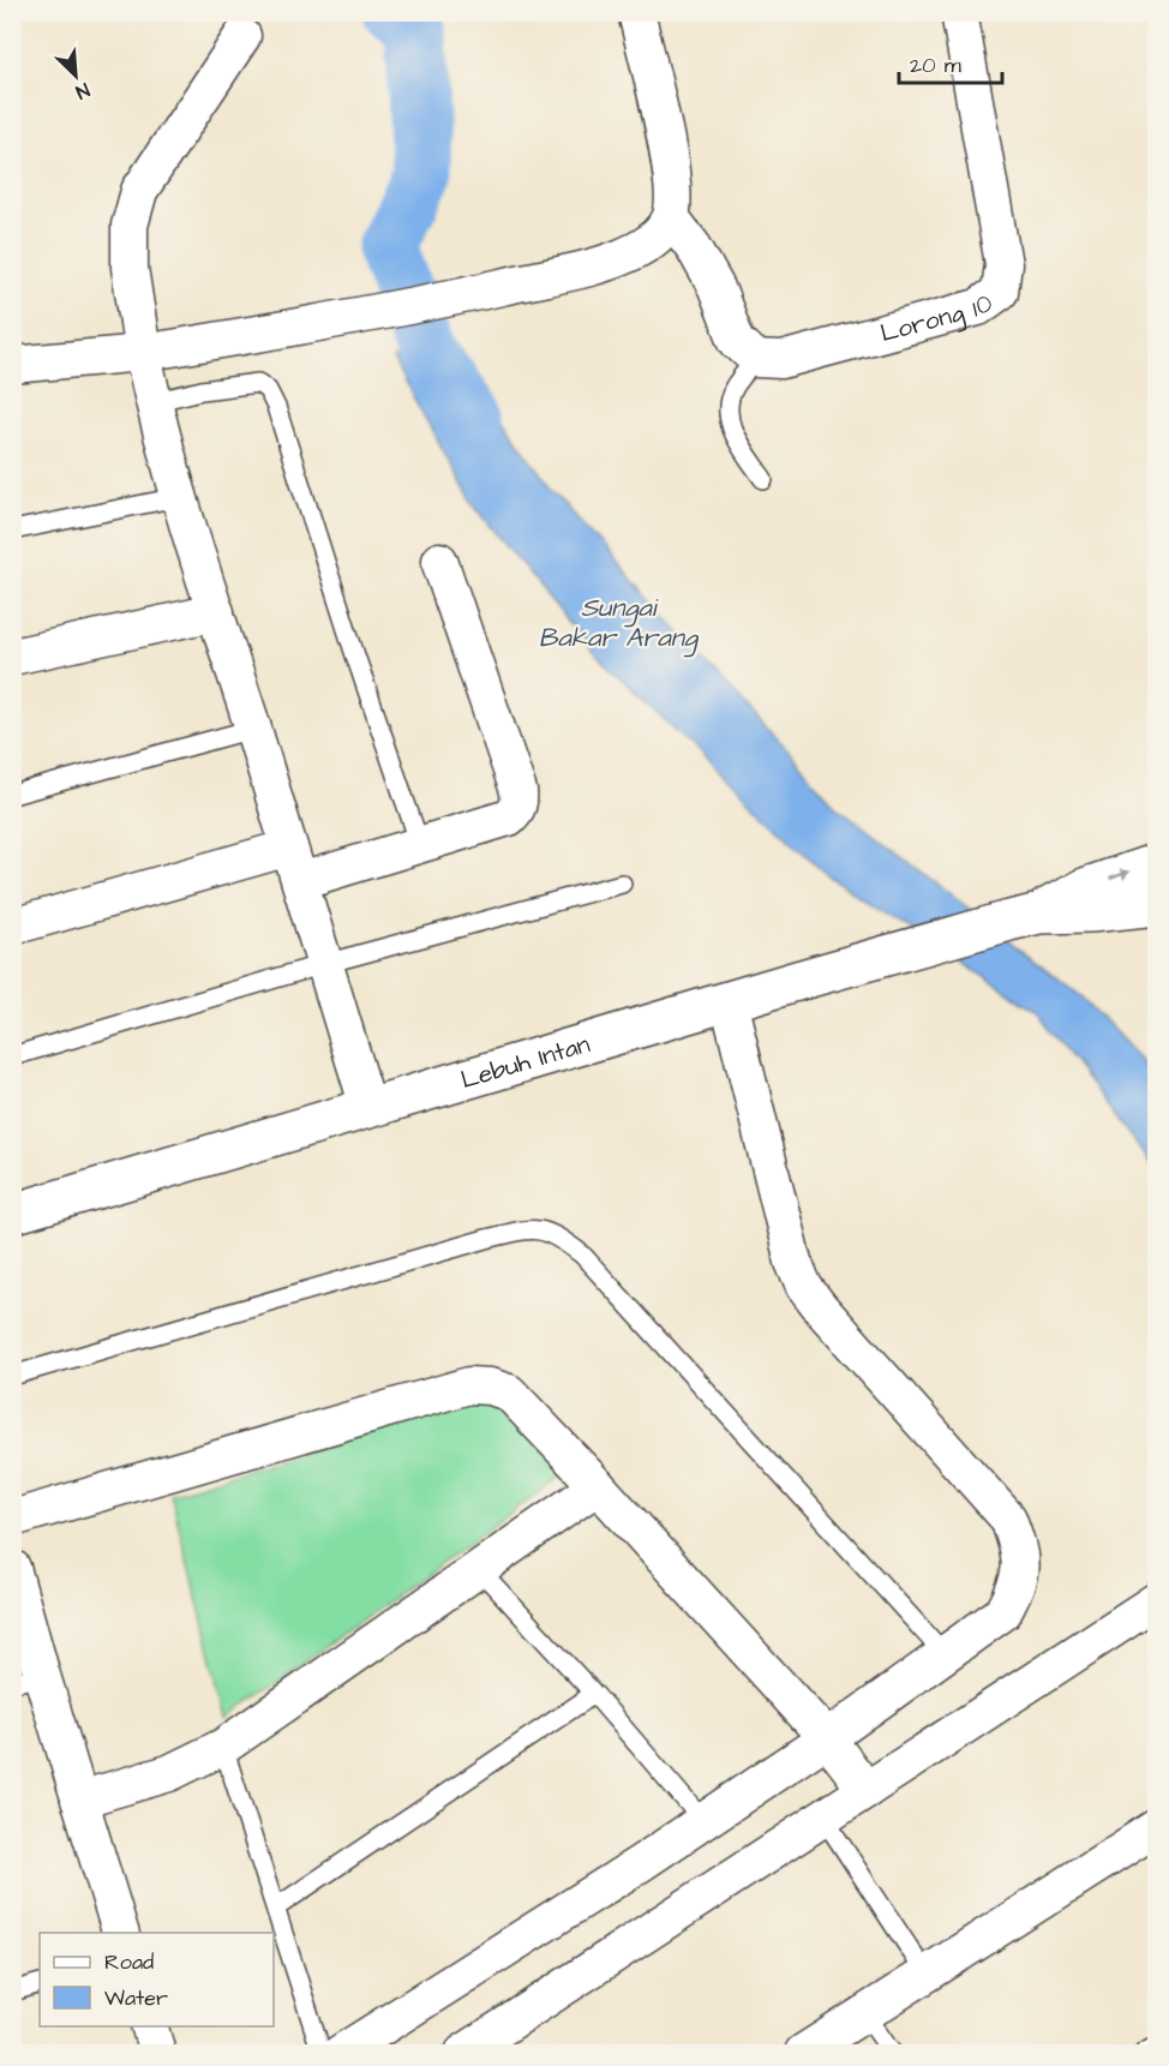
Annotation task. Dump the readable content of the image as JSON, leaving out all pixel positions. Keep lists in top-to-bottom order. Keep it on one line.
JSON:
{"streets":{"main road":["Lebuh Intan"],"street":["Lorong 10"]},"water":["Sungai Bakar Arang"],"legend":["Road","Water"],"scale_bar":"20 m","north":"bottom right"}
